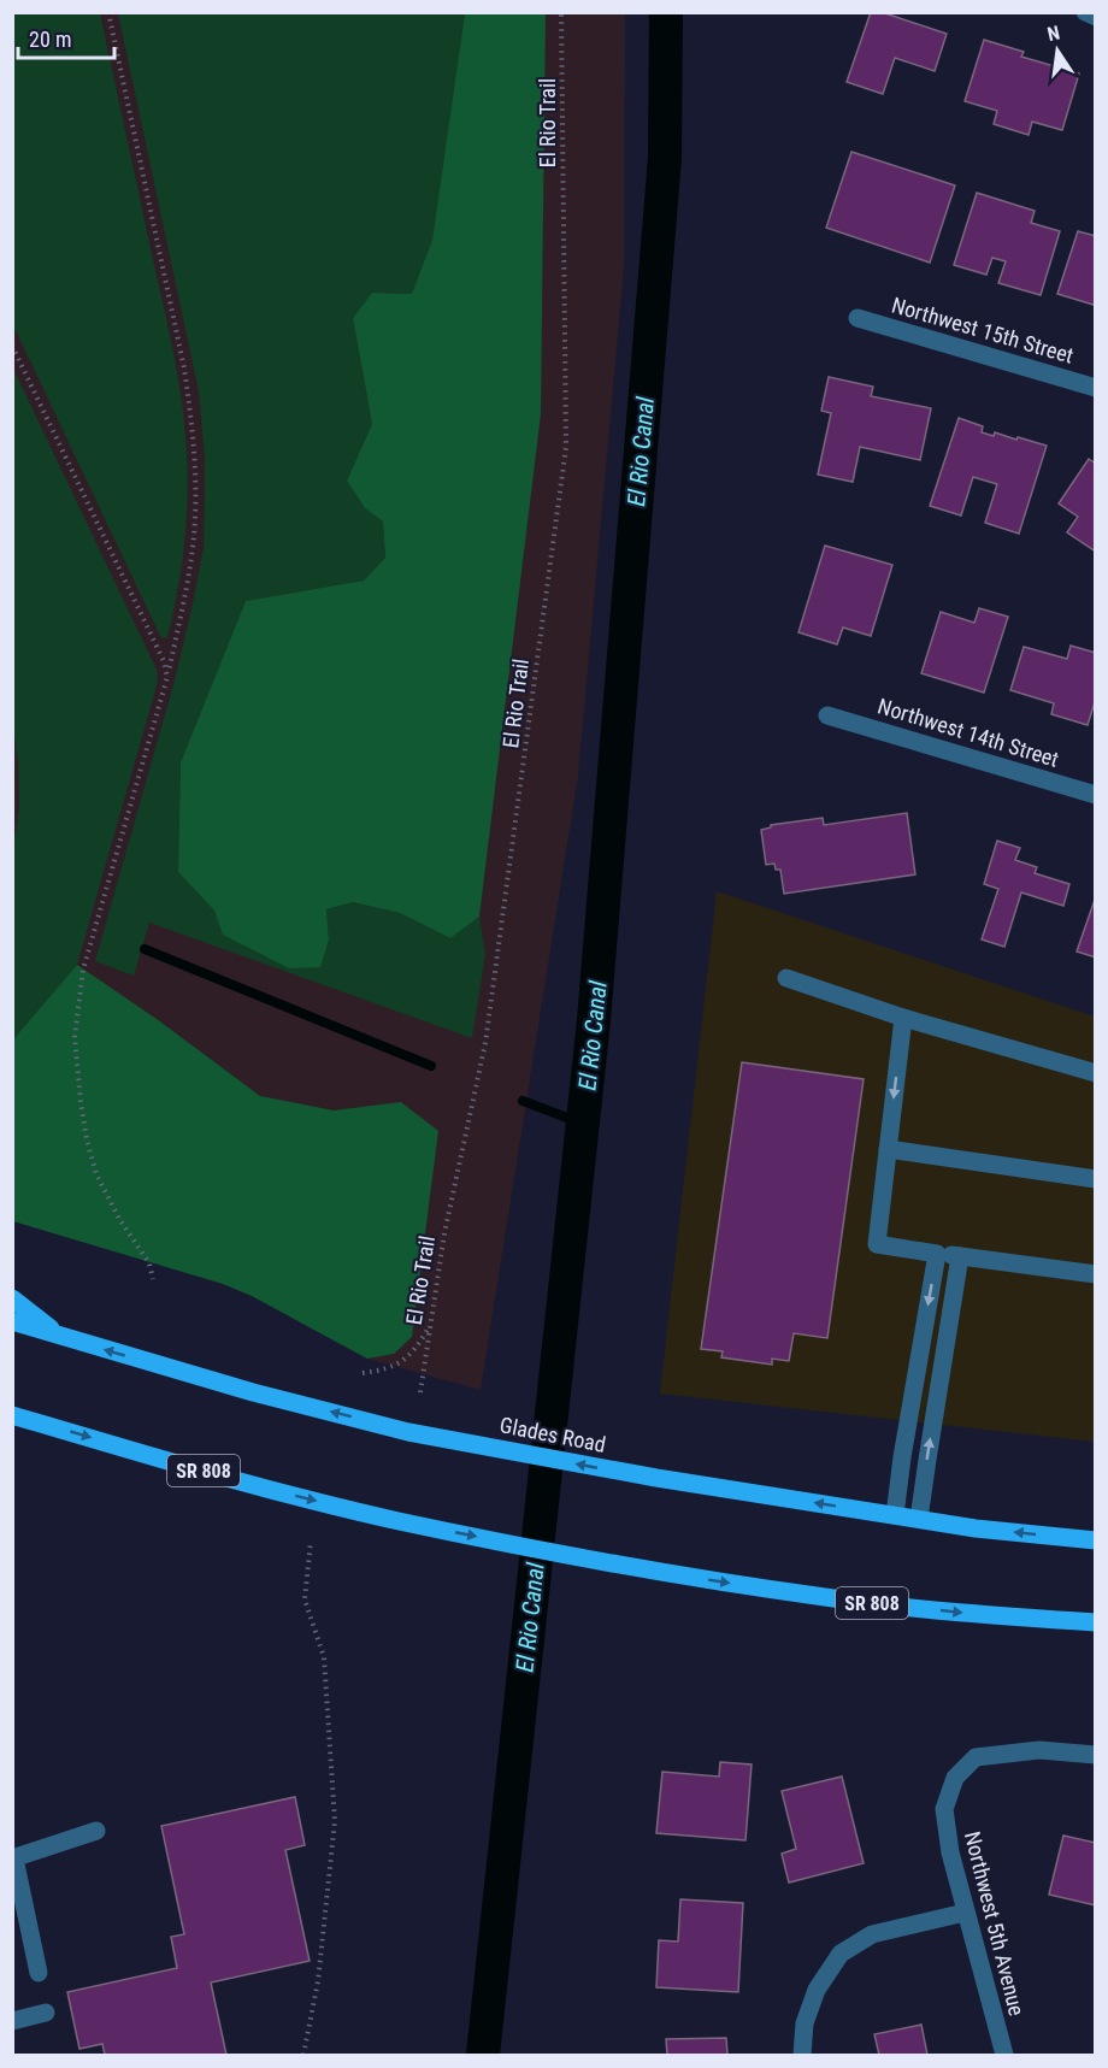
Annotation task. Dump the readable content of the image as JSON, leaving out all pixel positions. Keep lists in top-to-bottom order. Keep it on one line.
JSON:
{"streets":{"main road":["Glades Road","SR 808"],"street":["Northwest 15th Street","Northwest 14th Street","Northwest 5th Avenue"],"path":["El Rio Trail"]},"water":["El Rio Canal"],"scale_bar":"20 m","north":"top"}
